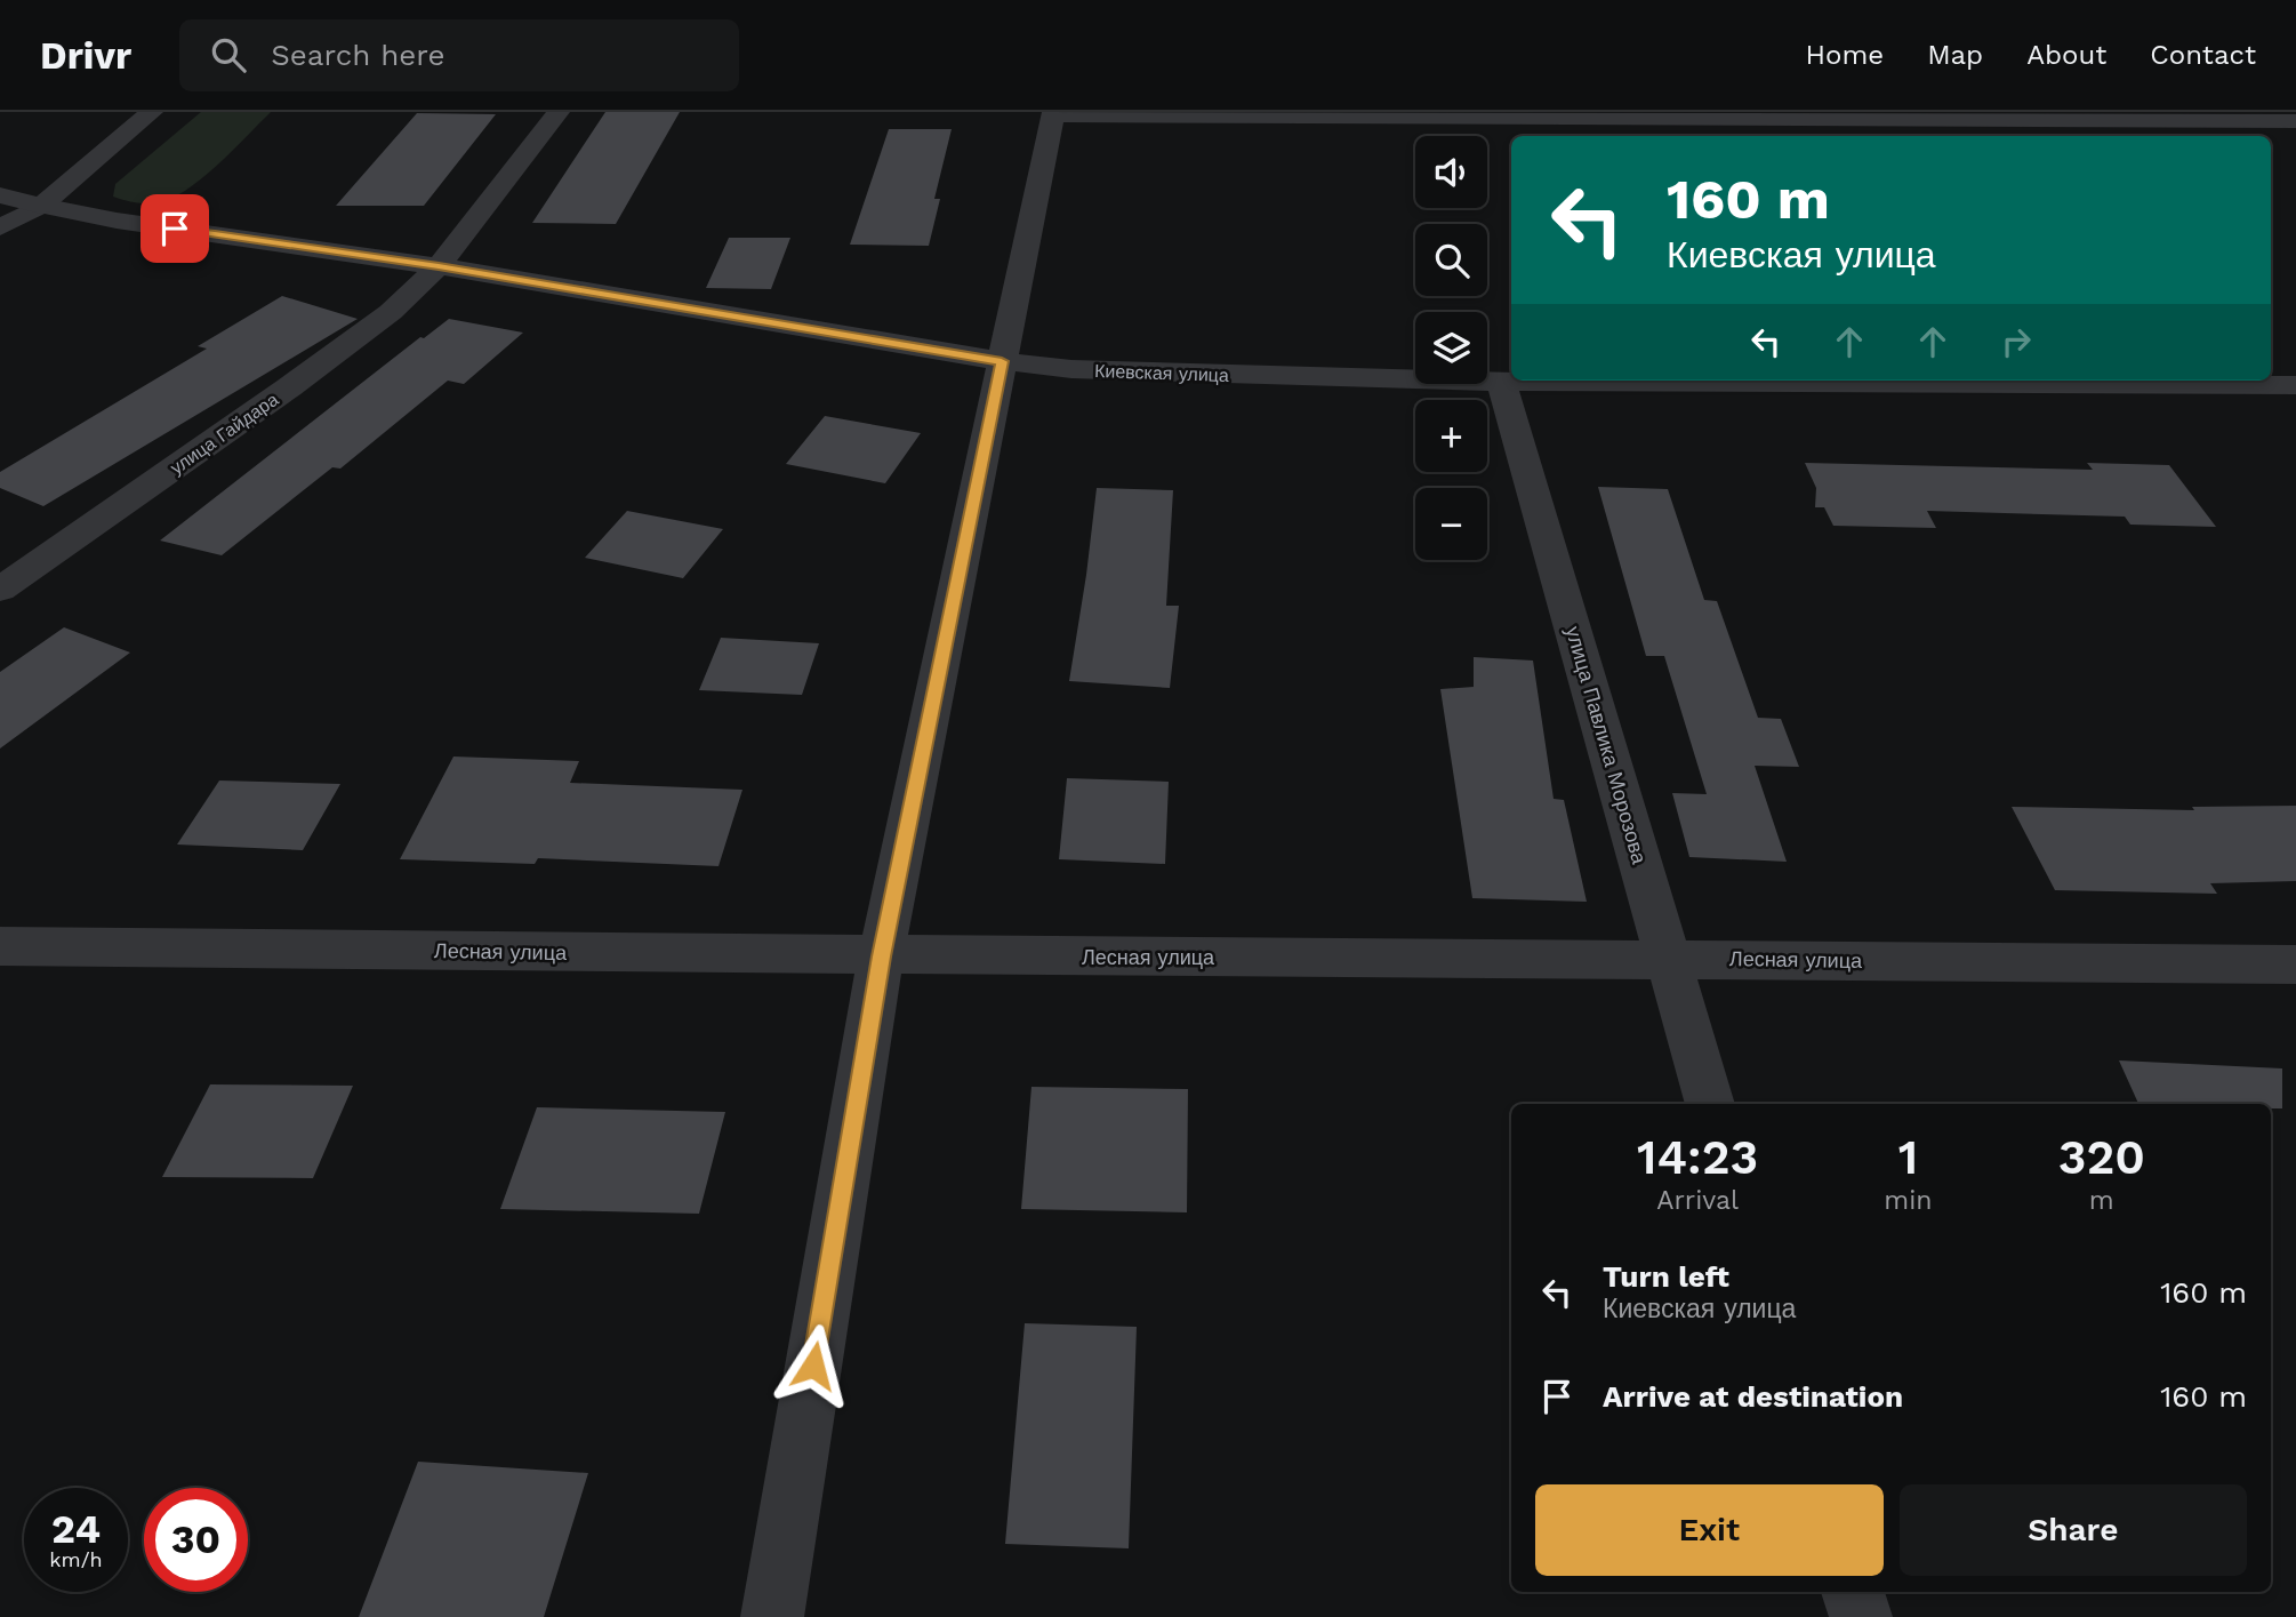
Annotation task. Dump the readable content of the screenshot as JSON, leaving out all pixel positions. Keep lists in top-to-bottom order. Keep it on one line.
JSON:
{"streets":{"street":["Киевская улица","улица Гайдара","улица Павлика Морозова","Лесная улица"]},"crossings":[["Киевская улица","улица Гайдара"],["Киевская улица","улица Павлика Морозова"],["улица Павлика Морозова","Лесная улица"]],"page":{"header":"Drivr","search":"Search here","nav":["Home","Map","About","Contact"],"map_buttons":["+","−"],"turn":["160 m","Киевская улица"],"eta":["14:23","Arrival","1","min","320","m"],"list":[{"name":"Turn left","note":"Киевская улица","value":"160 m"},{"name":"Arrive at destination","value":"160 m"}],"buttons":["Exit","Share"],"speed":"24 km/h","limit":"30"}}
